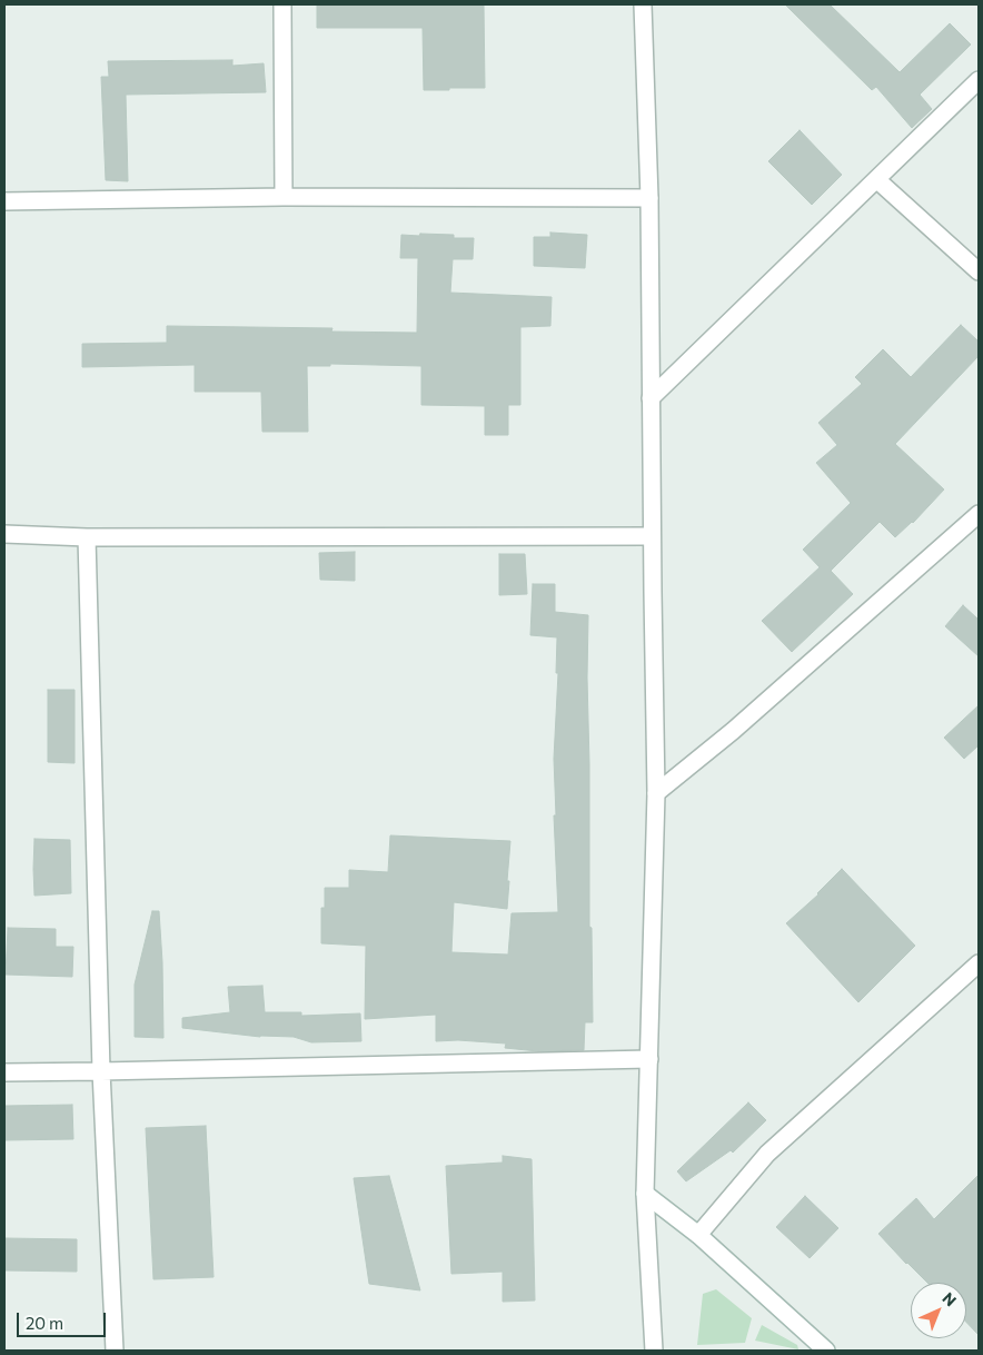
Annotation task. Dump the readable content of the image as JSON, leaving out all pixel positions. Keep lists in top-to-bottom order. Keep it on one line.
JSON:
{"scale_bar":"20 m","north":"top right"}
